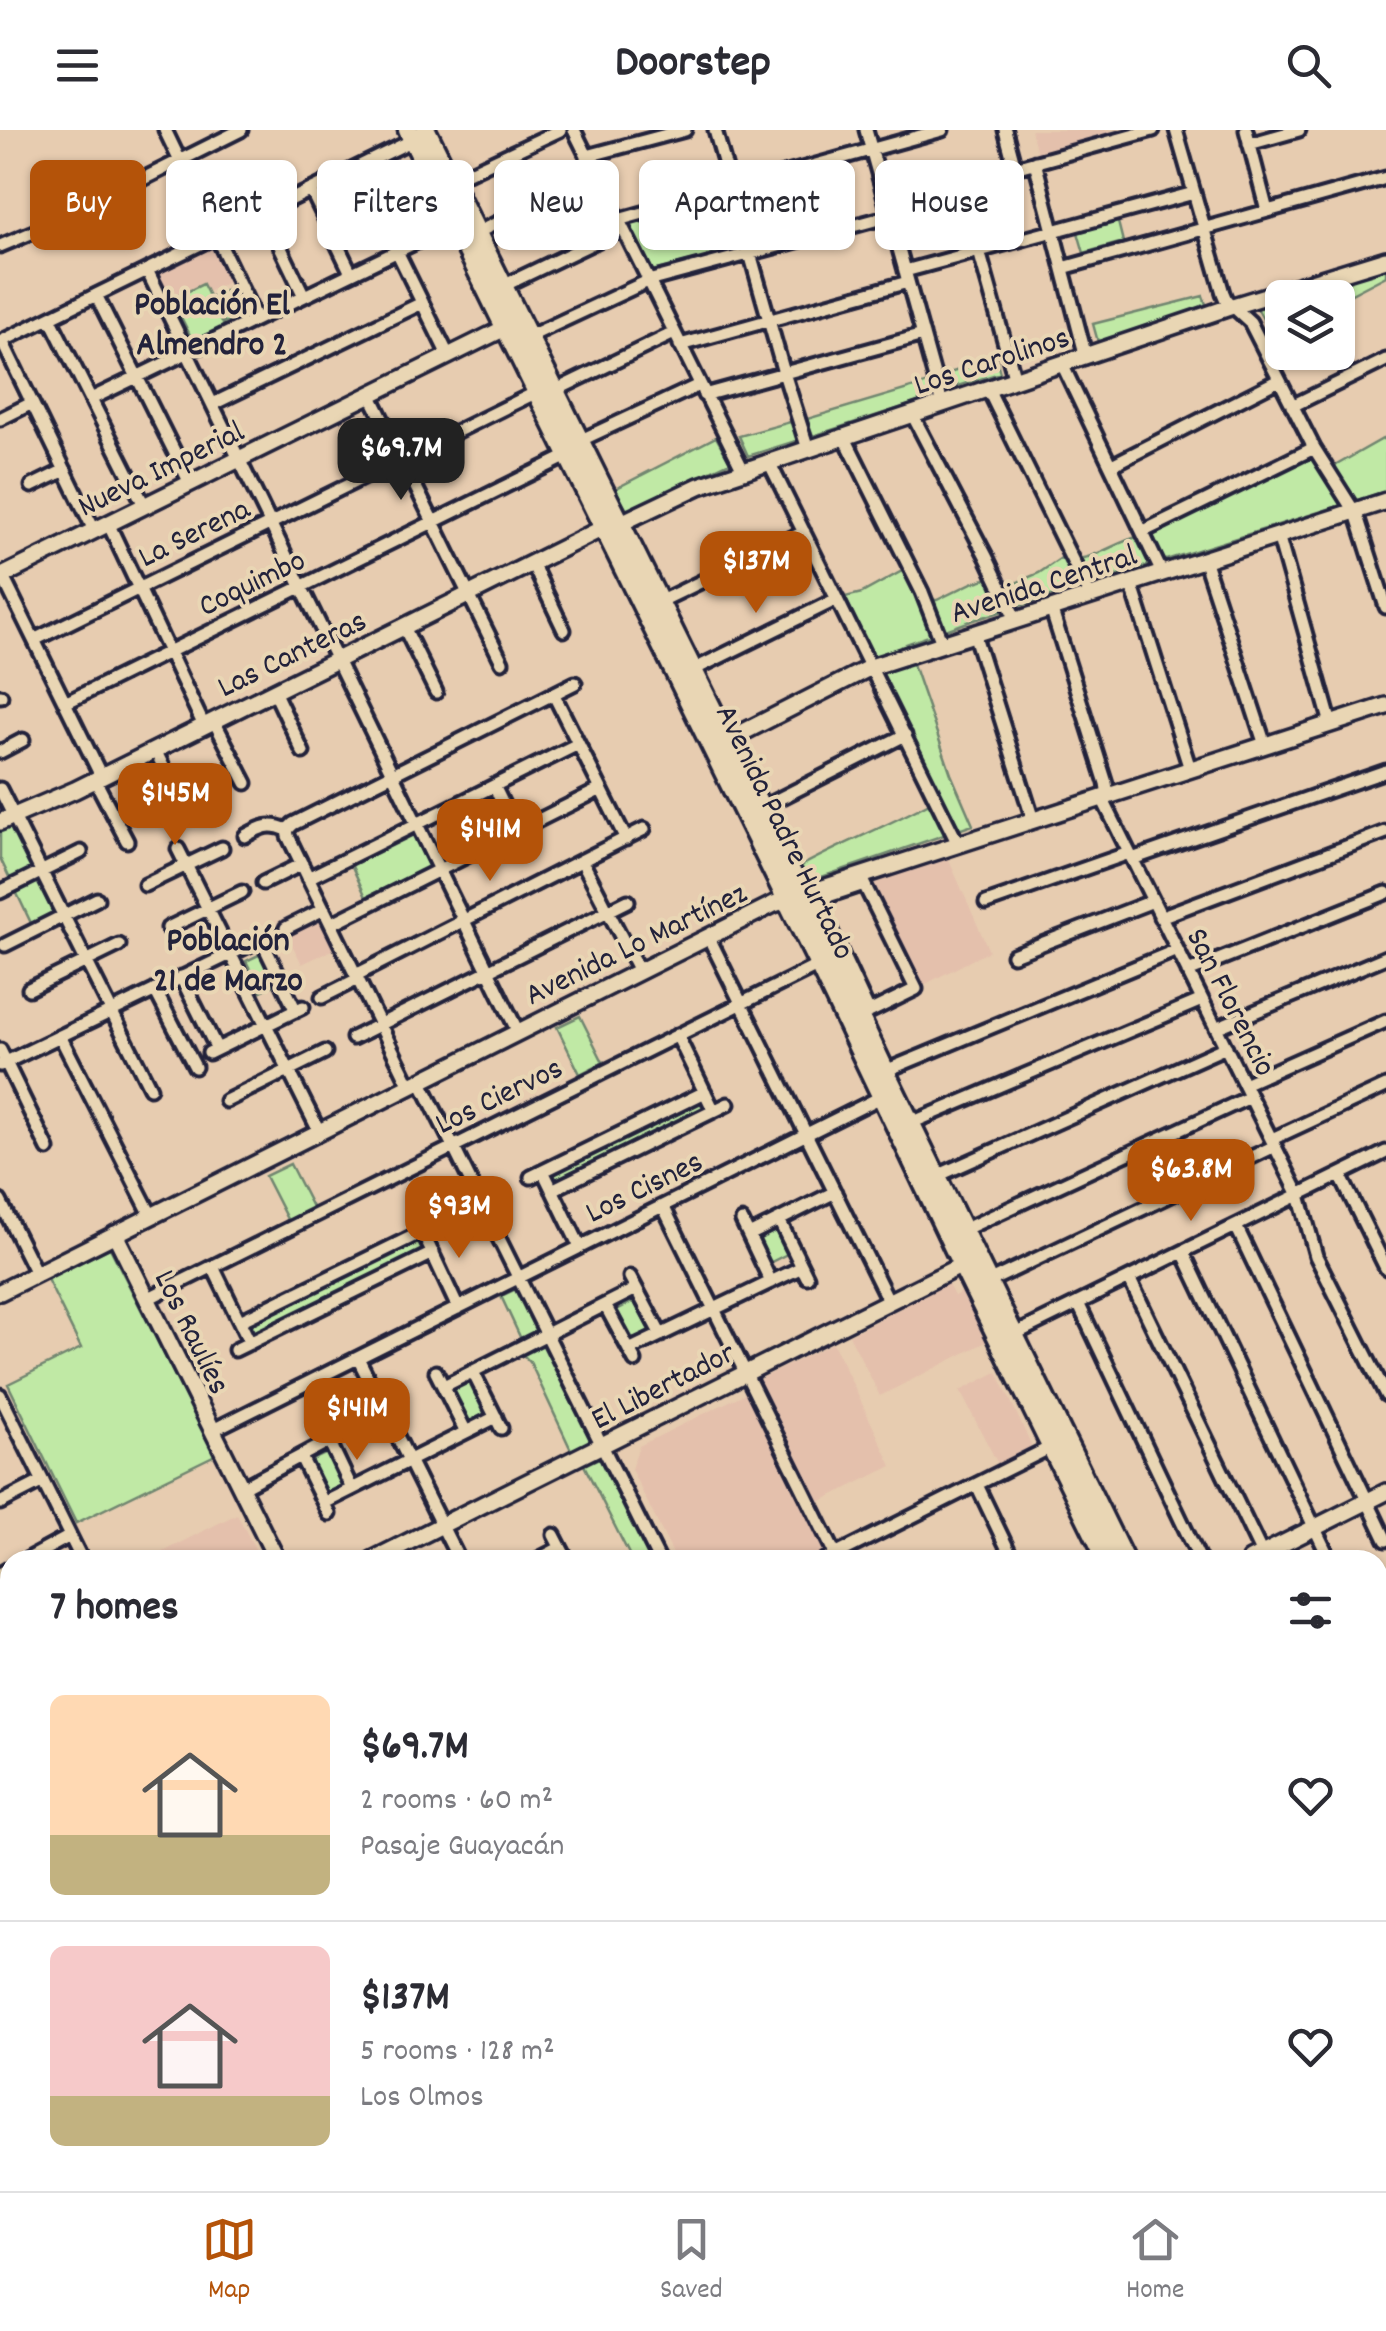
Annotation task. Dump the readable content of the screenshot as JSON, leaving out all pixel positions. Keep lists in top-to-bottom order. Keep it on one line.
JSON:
{"streets":{"main road":["Avenida Padre Hurtado"],"street":["Los Carolinos","Nueva Imperial","La Serena","Coquimbo","Avenida Central","Las Canteras","Avenida Lo Martínez","San Florencio","Los Ciervos","Los Cisnes","Los Raulíes","El Libertador"]},"crossings":[["Los Carolinos","Las Canteras"],["Los Carolinos","Avenida Padre Hurtado"],["Nueva Imperial","Avenida Padre Hurtado"],["La Serena","Avenida Padre Hurtado"],["Coquimbo","Avenida Padre Hurtado"],["Avenida Central","Avenida Padre Hurtado"],["Avenida Central","San Florencio"],["Las Canteras","Avenida Padre Hurtado"],["Avenida Padre Hurtado","Avenida Lo Martínez"],["Avenida Padre Hurtado","Los Ciervos"],["Avenida Padre Hurtado","Los Cisnes"],["Avenida Padre Hurtado","El Libertador"],["Avenida Lo Martínez","San Florencio"],["Avenida Lo Martínez","Los Raulíes"],["Los Ciervos","Los Raulíes"],["Los Cisnes","Los Raulíes"]],"districts":["Población El Almendro 2","Población 21 de Marzo"],"page":{"header":"Doorstep","chip":["Buy","Rent","Filters","New","Apartment","House"],"price":["$69.7M","$137M","$145M","$141M","$63.8M","$93M","$141M"],"heading":"7 homes","list":[{"name":"$69.7M","note":"2 rooms · 60 m² · Pasaje Guayacán"},{"name":"$137M","note":"5 rooms · 128 m² · Los Olmos"}],"tabs":["Map","Saved","Home"]}}
